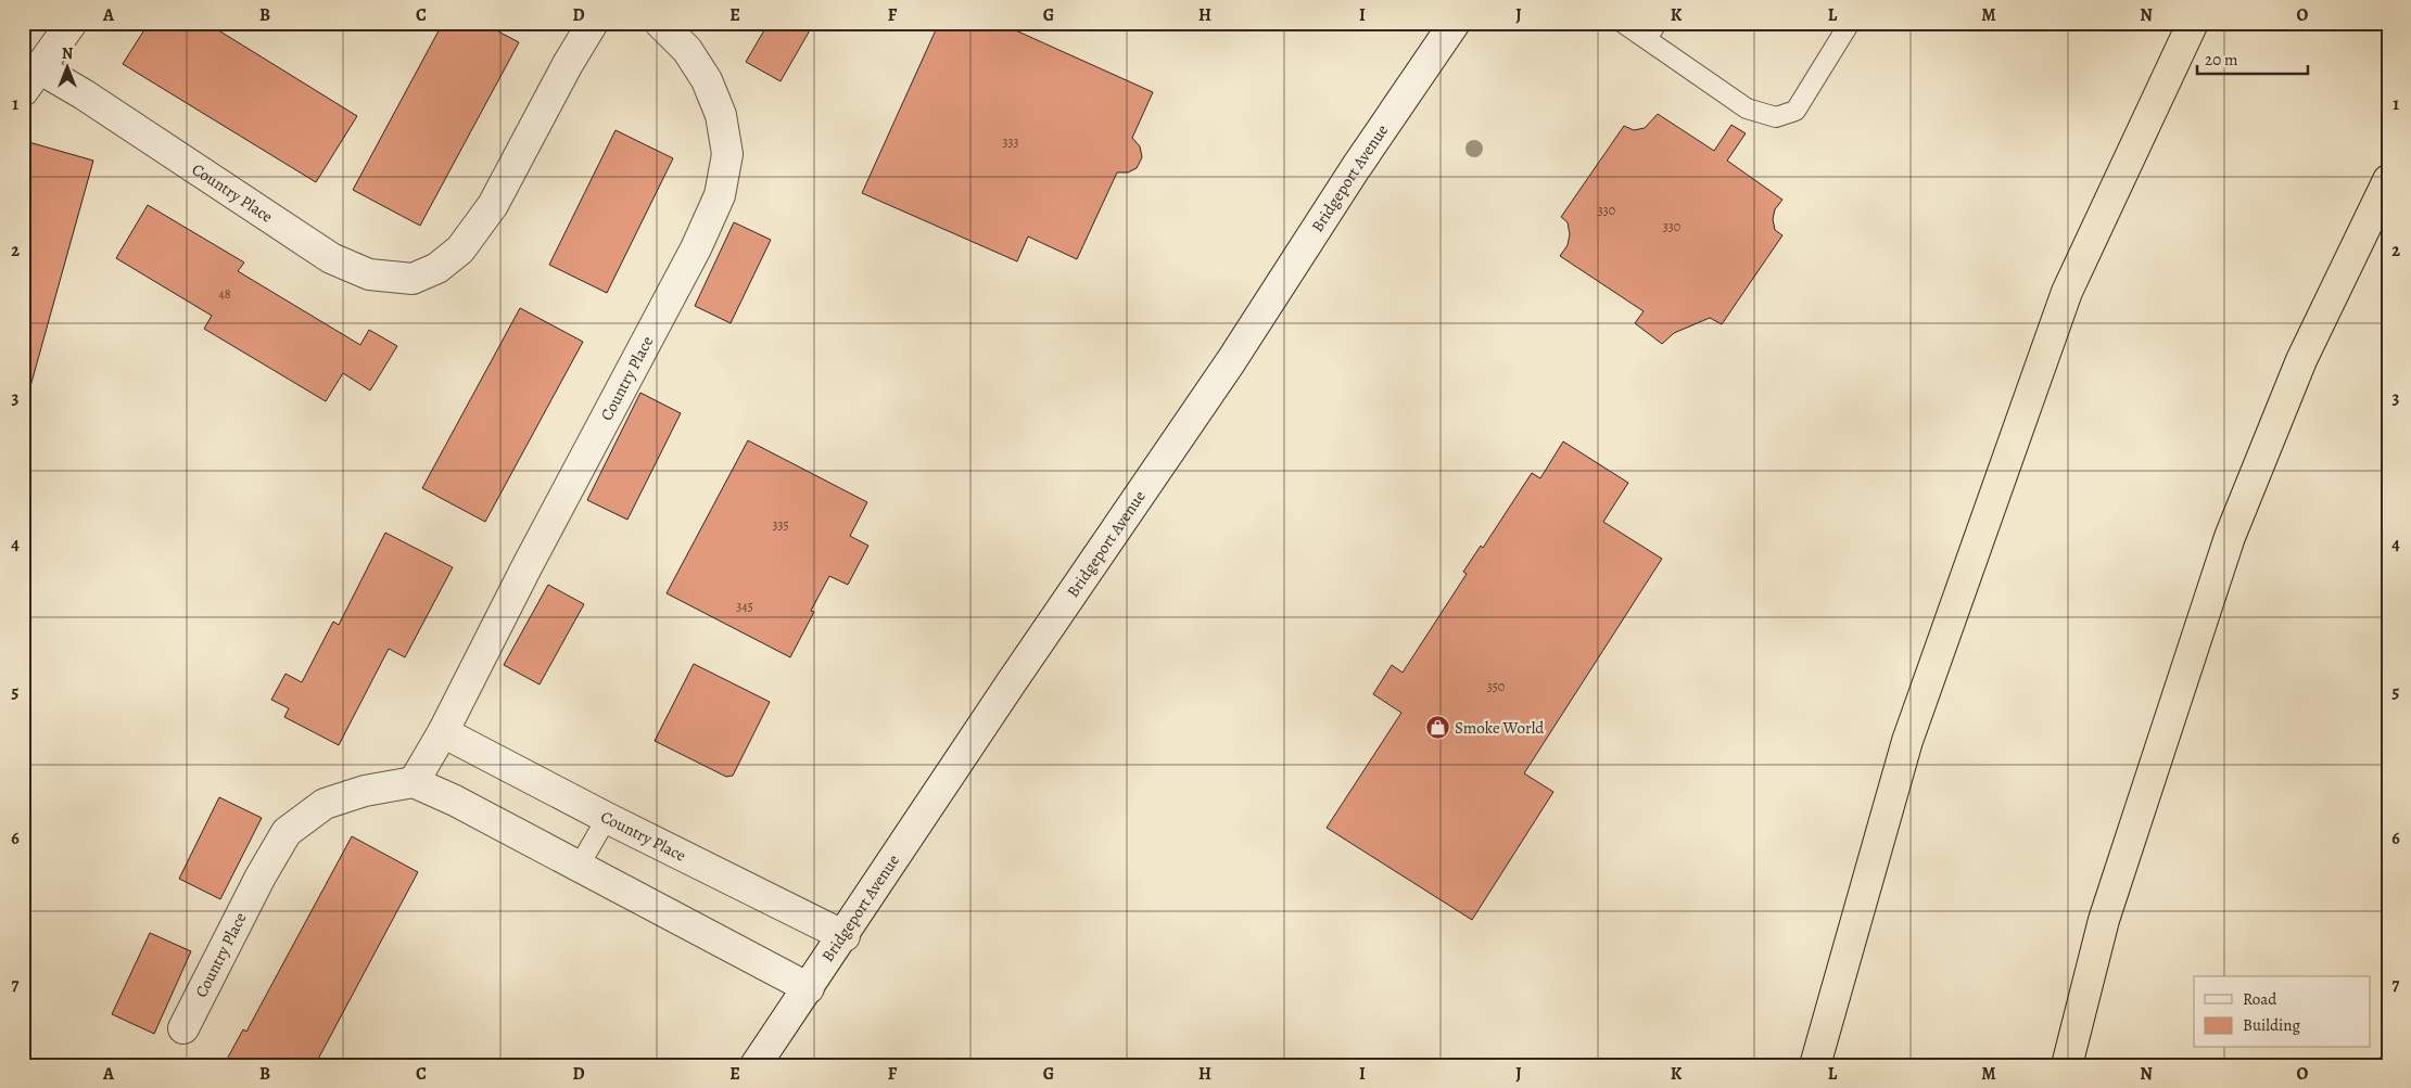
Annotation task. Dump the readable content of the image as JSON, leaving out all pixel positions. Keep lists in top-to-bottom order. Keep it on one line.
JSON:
{"streets":{"street":["Bridgeport Avenue","Country Place"]},"crossings":[["Bridgeport Avenue","Country Place"]],"places":{"shop":["Smoke World"]},"house_numbers":["333","330","330","48","335","345","350"],"legend":["Road","Building"],"scale_bar":"20 m","north":"top","grid":{"columns":["A","B","C","D","E","F","G","H","I","J","K","L","M","N","O"],"rows":["1","2","3","4","5","6","7"]}}
